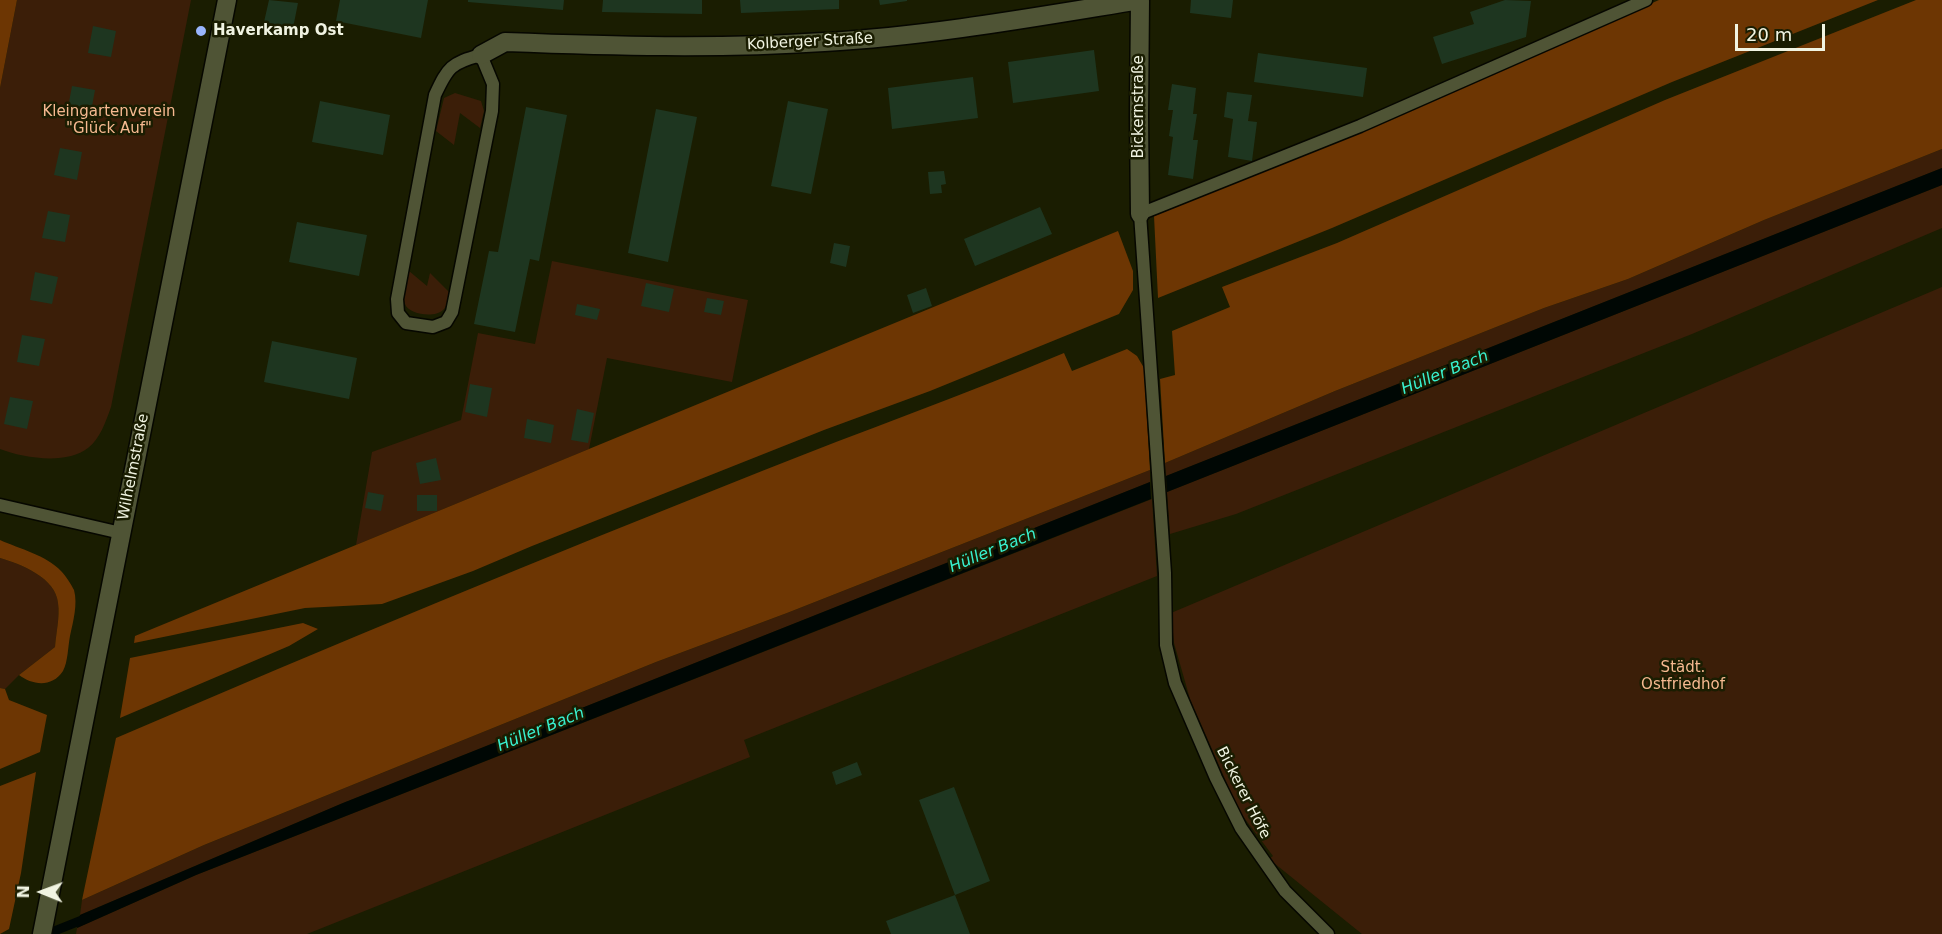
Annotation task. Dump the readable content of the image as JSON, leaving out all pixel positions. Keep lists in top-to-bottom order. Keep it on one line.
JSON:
{"streets":{"street":["Kolberger Straße","Bickernstraße","Wilhelmstraße"],"lane":["Bickerer Höfe"]},"crossings":[["Kolberger Straße","Bickernstraße"],["Bickernstraße","Bickerer Höfe"]],"water":["Hüller Bach"],"parks":["Kleingartenverein \"Glück Auf\"","Städt. Ostfriedhof"],"places":["Haverkamp Ost"],"scale_bar":"20 m","north":"left"}
